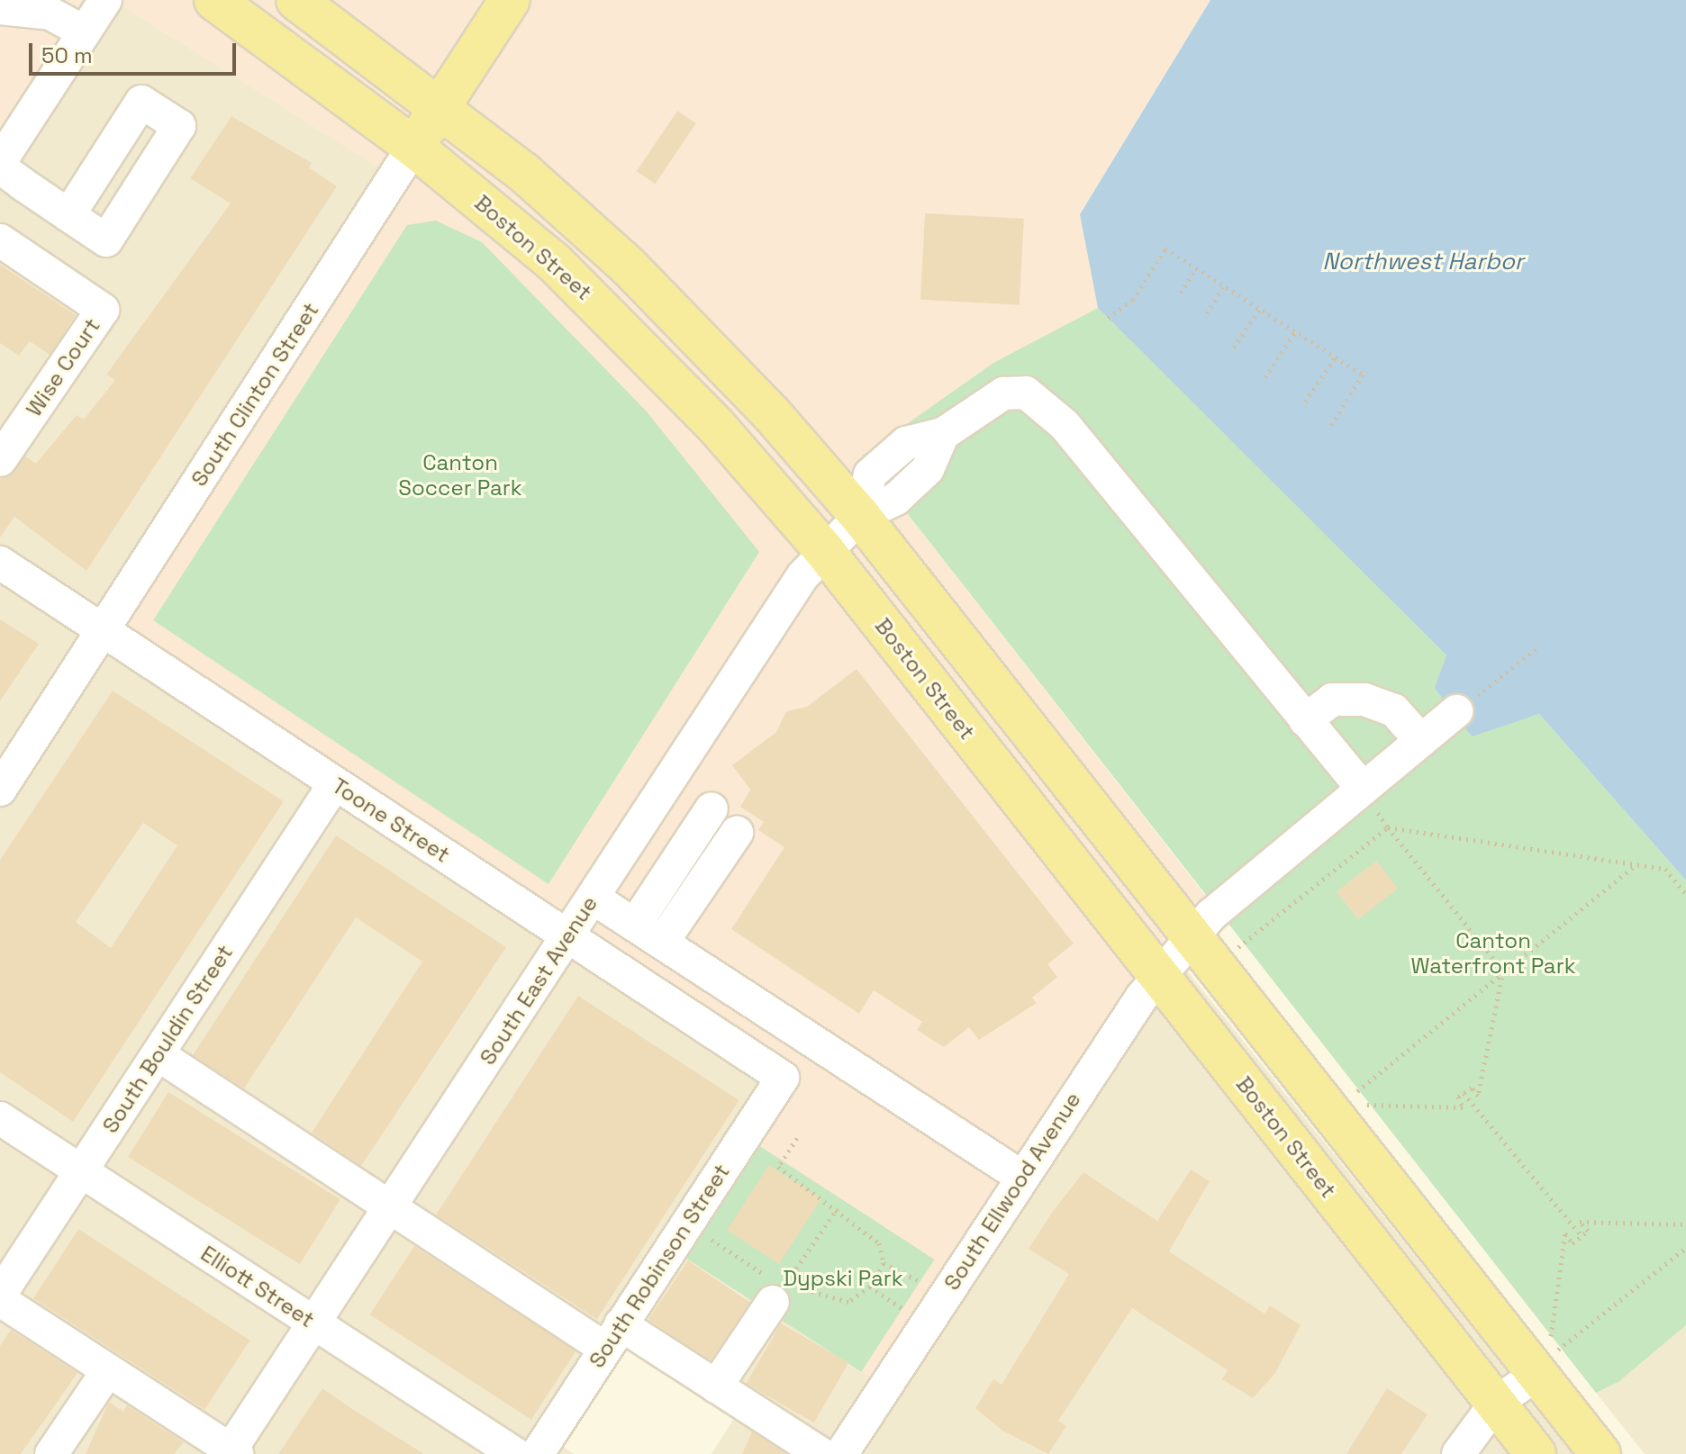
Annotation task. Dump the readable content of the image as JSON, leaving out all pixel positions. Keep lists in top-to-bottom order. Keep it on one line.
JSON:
{"streets":{"main road":["Boston Street","South Clinton Street"],"street":["Wise Court","Toone Street","South East Avenue","South Bouldin Street","South Ellwood Avenue","South Robinson Street","Elliott Street"]},"crossings":[["Boston Street","South Clinton Street"],["Boston Street","South East Avenue"],["Boston Street","South Ellwood Avenue"],["South Clinton Street","Toone Street"],["Toone Street","South East Avenue"],["Toone Street","South Bouldin Street"],["Toone Street","South Robinson Street"],["South East Avenue","Elliott Street"],["South Bouldin Street","Elliott Street"]],"water":["Northwest Harbor"],"parks":["Canton Soccer Park","Canton Waterfront Park","Dypski Park"],"scale_bar":"50 m"}
